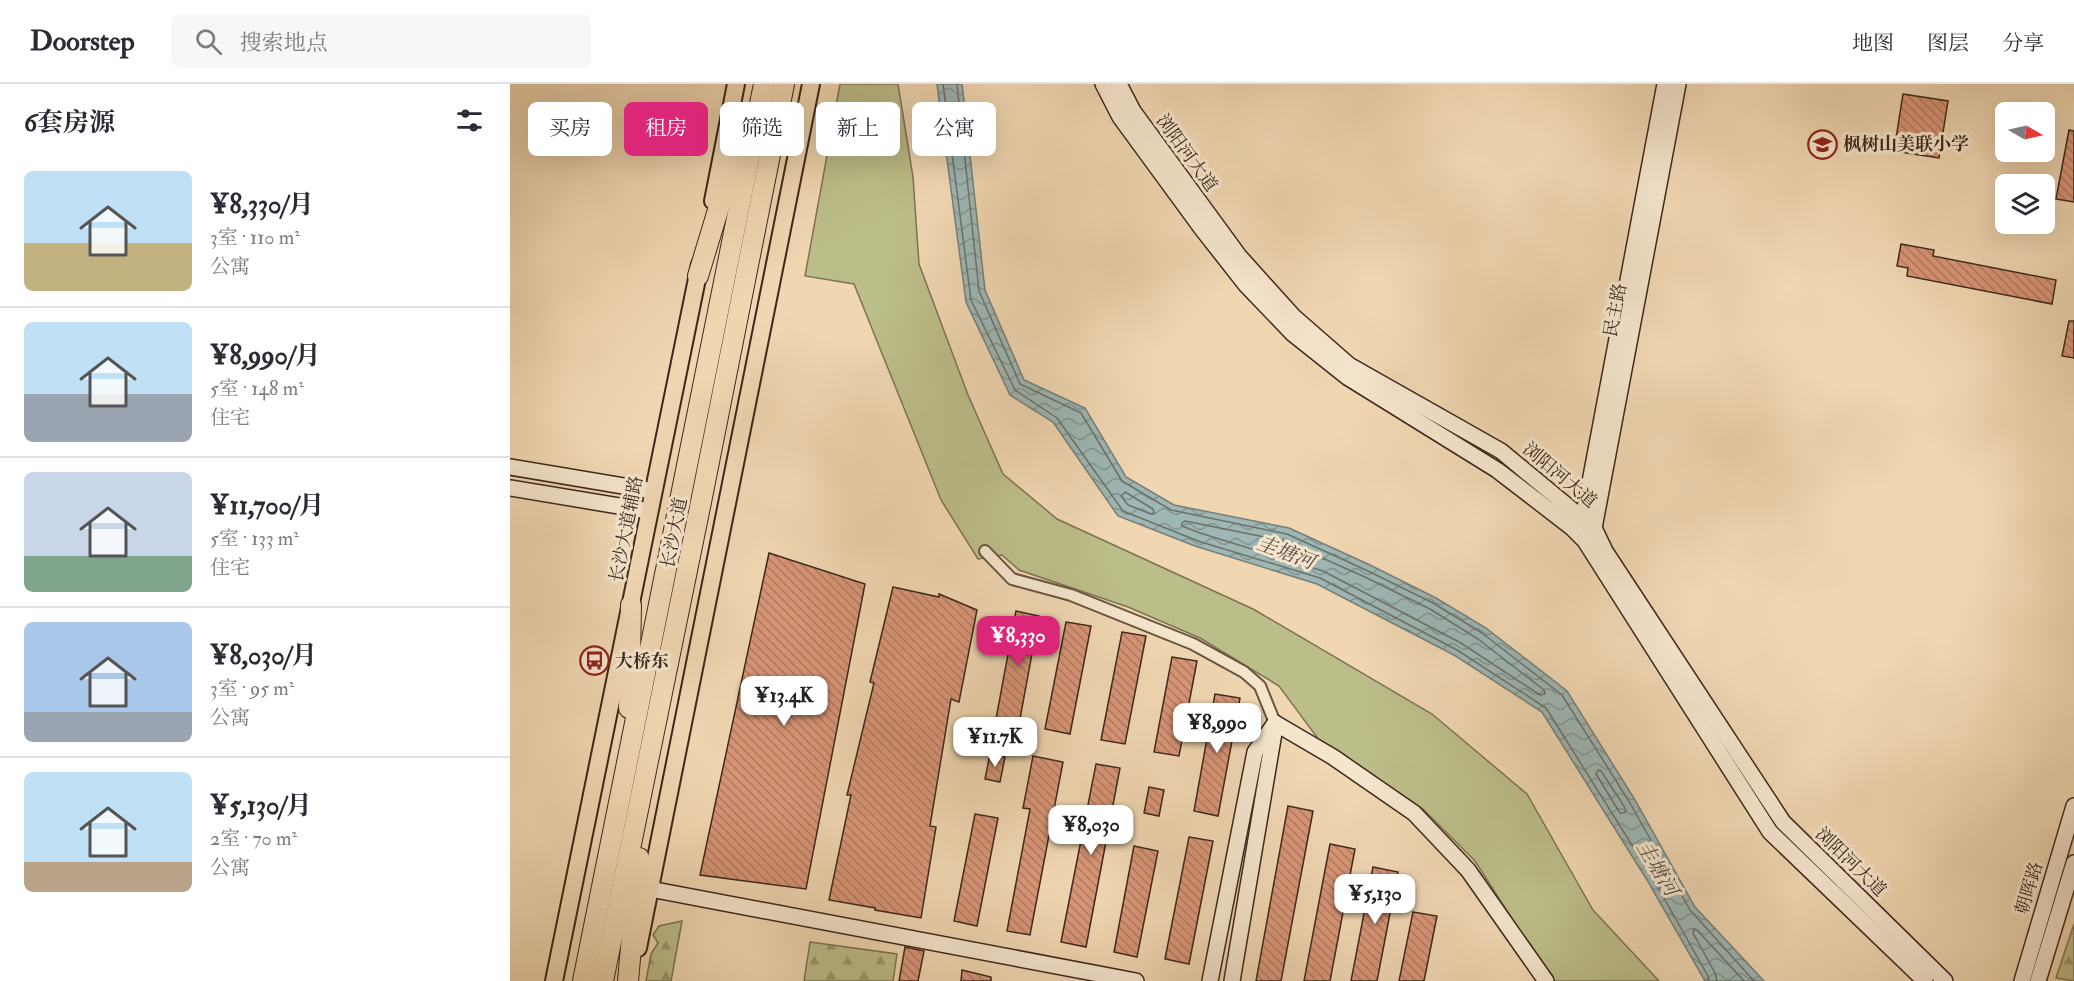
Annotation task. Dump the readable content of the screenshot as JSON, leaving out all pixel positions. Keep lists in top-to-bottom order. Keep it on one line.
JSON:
{"streets":{"highway":["长沙大道"],"main road":["长沙大道辅路"],"street":["浏阳河大道","民主路","朝晖路"]},"crossings":[["浏阳河大道","民主路"]],"water":["圭塘河"],"places":{"school or university":["枫树山美联小学"],"bus stop":["大桥东"]},"north":"right","page":{"header":"Doorstep","search":"搜索地点","nav":["地图","图层","分享"],"heading":"6套房源","chip":["买房","租房","筛选","新上","公寓"],"list":[{"name":"¥8,330/月","note":"3室 · 110 m² · 公寓"},{"name":"¥8,990/月","note":"5室 · 148 m² · 住宅"},{"name":"¥11,700/月","note":"5室 · 133 m² · 住宅"},{"name":"¥8,030/月","note":"3室 · 95 m² · 公寓"},{"name":"¥5,130/月","note":"2室 · 70 m² · 公寓"}],"price":["¥8,330","¥13.4K","¥8,990","¥11.7K","¥8,030","¥5,130"]}}
